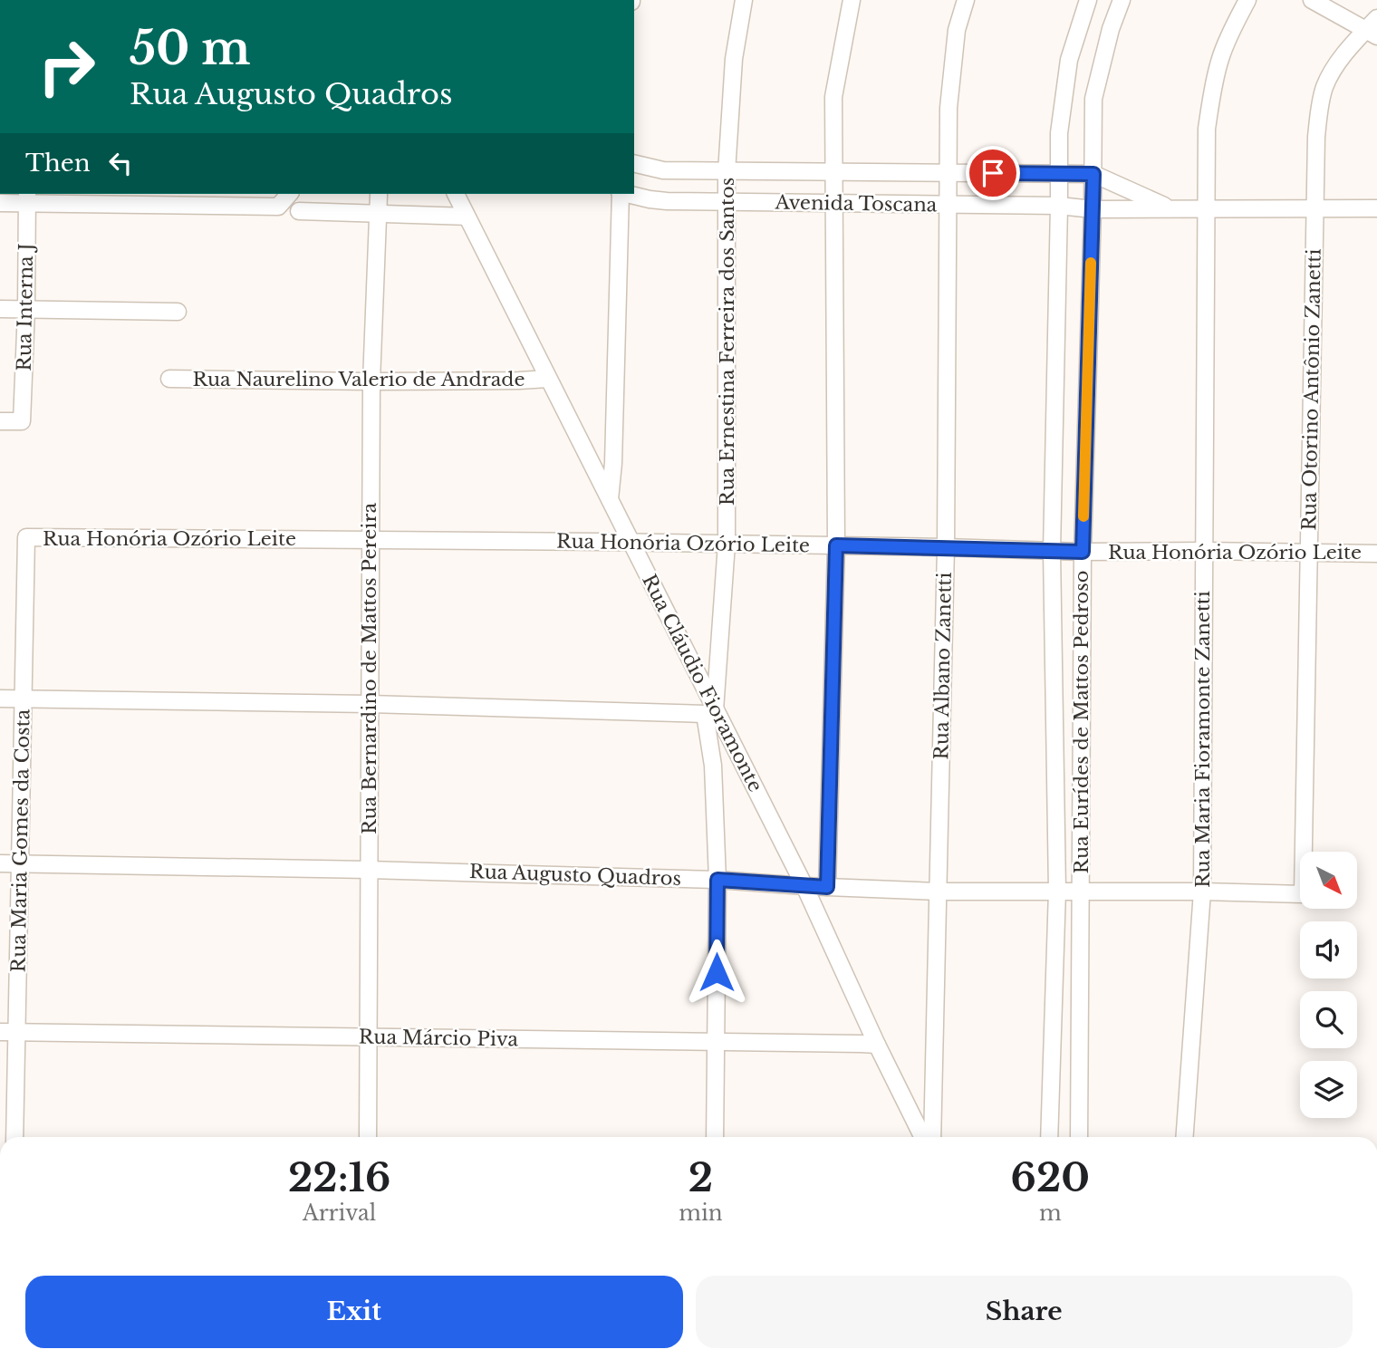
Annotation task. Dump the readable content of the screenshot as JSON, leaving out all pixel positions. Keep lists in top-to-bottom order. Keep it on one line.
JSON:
{"streets":{"street":["Avenida Toscana","Rua Interna J","Rua Ernestina Ferreira dos Santos","Rua Naurelino Valerio de Andrade","Rua Otorino Antônio Zanetti","Rua Honória Ozório Leite","Rua Albano Zanetti","Rua Bernardino de Mattos Pereira","Rua Cláudio Fioramonte","Rua Eurídes de Mattos Pedroso","Rua Maria Fioramonte Zanetti","Rua Maria Gomes da Costa","Rua Augusto Quadros","Rua Márcio Piva"]},"crossings":[["Avenida Toscana","Rua Ernestina Ferreira dos Santos"],["Avenida Toscana","Rua Otorino Antônio Zanetti"],["Avenida Toscana","Rua Albano Zanetti"],["Avenida Toscana","Rua Eurídes de Mattos Pedroso"],["Avenida Toscana","Rua Maria Fioramonte Zanetti"],["Rua Ernestina Ferreira dos Santos","Rua Honória Ozório Leite"],["Rua Ernestina Ferreira dos Santos","Rua Cláudio Fioramonte"],["Rua Naurelino Valerio de Andrade","Rua Bernardino de Mattos Pereira"],["Rua Naurelino Valerio de Andrade","Rua Cláudio Fioramonte"],["Rua Otorino Antônio Zanetti","Rua Honória Ozório Leite"],["Rua Honória Ozório Leite","Rua Albano Zanetti"],["Rua Honória Ozório Leite","Rua Bernardino de Mattos Pereira"],["Rua Honória Ozório Leite","Rua Cláudio Fioramonte"],["Rua Honória Ozório Leite","Rua Eurídes de Mattos Pedroso"],["Rua Honória Ozório Leite","Rua Maria Fioramonte Zanetti"],["Rua Honória Ozório Leite","Rua Maria Gomes da Costa"],["Rua Albano Zanetti","Rua Augusto Quadros"],["Rua Bernardino de Mattos Pereira","Rua Augusto Quadros"],["Rua Bernardino de Mattos Pereira","Rua Márcio Piva"],["Rua Cláudio Fioramonte","Rua Augusto Quadros"],["Rua Cláudio Fioramonte","Rua Márcio Piva"],["Rua Eurídes de Mattos Pedroso","Rua Augusto Quadros"],["Rua Maria Fioramonte Zanetti","Rua Augusto Quadros"],["Rua Maria Gomes da Costa","Rua Augusto Quadros"],["Rua Maria Gomes da Costa","Rua Márcio Piva"]],"north":"bottom right","page":{"turn":["50 m","Rua Augusto Quadros"],"then":"Then","eta":["22:16","Arrival","2","min","620","m"],"buttons":["Exit","Share"]}}
